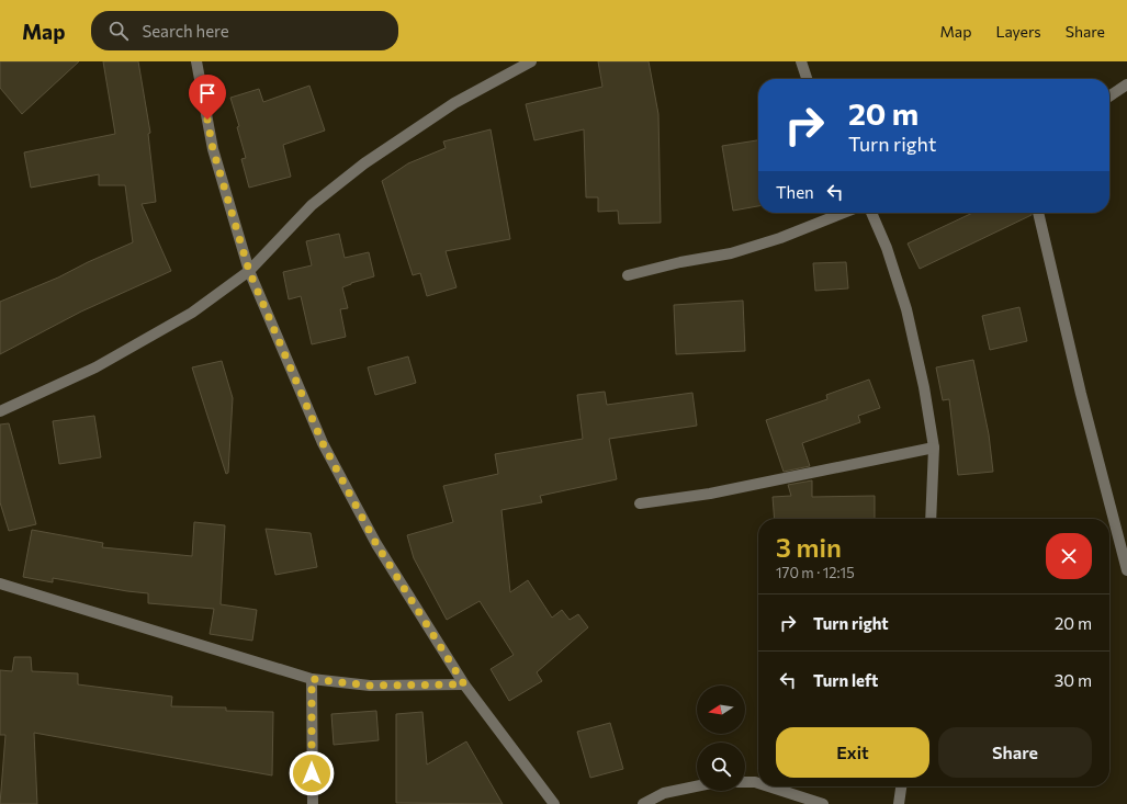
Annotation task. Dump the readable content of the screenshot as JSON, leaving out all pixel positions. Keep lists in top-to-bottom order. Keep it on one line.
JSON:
{"north":"left","page":{"header":"Map","search":"Search here","nav":["Map","Layers","Share"],"turn":["20 m","Turn right"],"then":"Then","heading":["3 min","170 m · 12:15"],"list":[{"name":"Turn right","value":"20 m"},{"name":"Turn left","value":"30 m"}],"buttons":["Exit","Share"]}}
